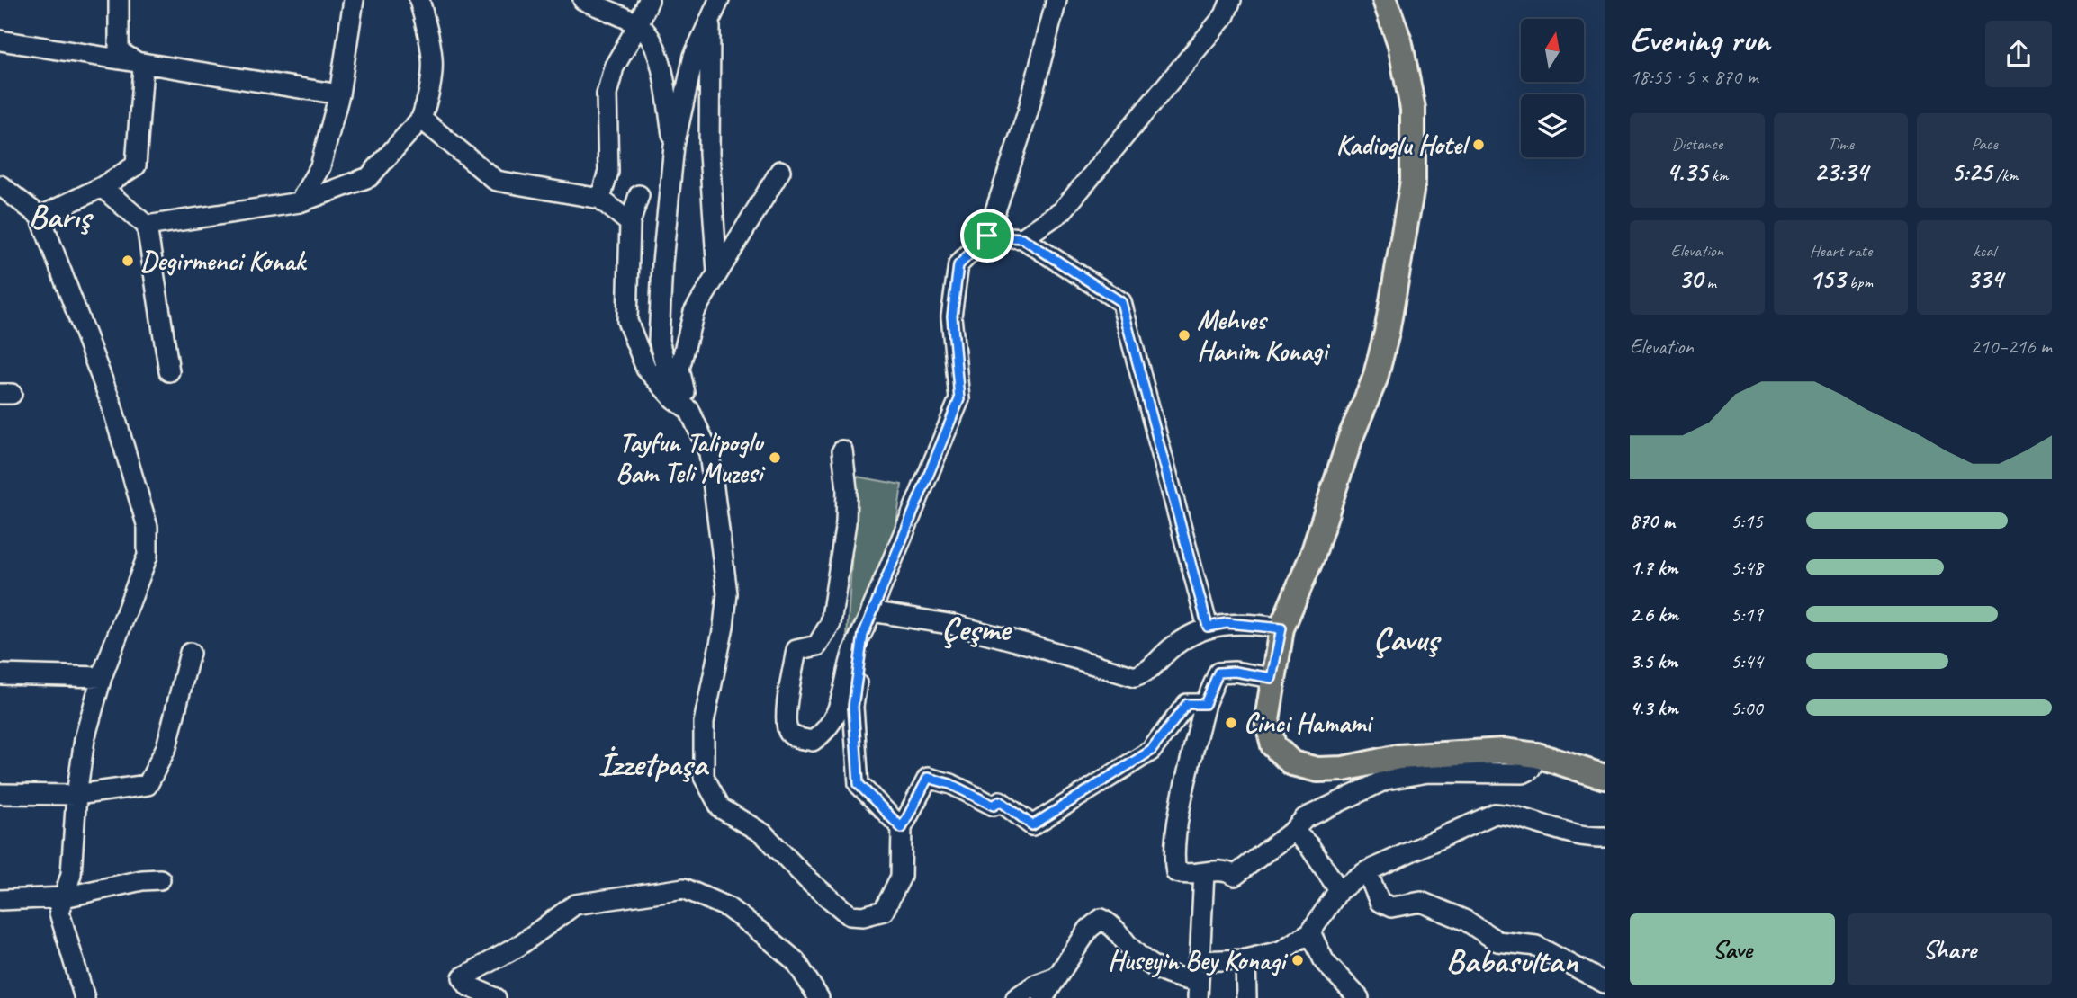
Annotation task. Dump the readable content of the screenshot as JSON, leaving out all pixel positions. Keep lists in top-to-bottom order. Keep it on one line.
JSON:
{"districts":["Barış","Çeşme","Çavuş","İzzetpaşa","Babasultan"],"places":["Kadioglu Hotel","Degirmenci Konak","Mehves Hanim Konagi","Tayfun Talipoglu Bam Teli Muzesi","Cinci Hamami","Huseyin Bey Konagi"],"north":"top","page":{"heading":["Evening run","18:55 · 5 × 870 m"],"stats":[["Distance","4.35 km"],["Time","23:34"],["Pace","5:25 /km"],["Elevation","30 m"],["Heart rate","153 bpm"],["kcal","334"]],"chart":["Elevation","210–216 m"],"list":[{"name":"870 m","note":"5:15"},{"name":"1.7 km","note":"5:48"},{"name":"2.6 km","note":"5:19"},{"name":"3.5 km","note":"5:44"},{"name":"4.3 km","note":"5:00"}],"buttons":["Save","Share"]}}
